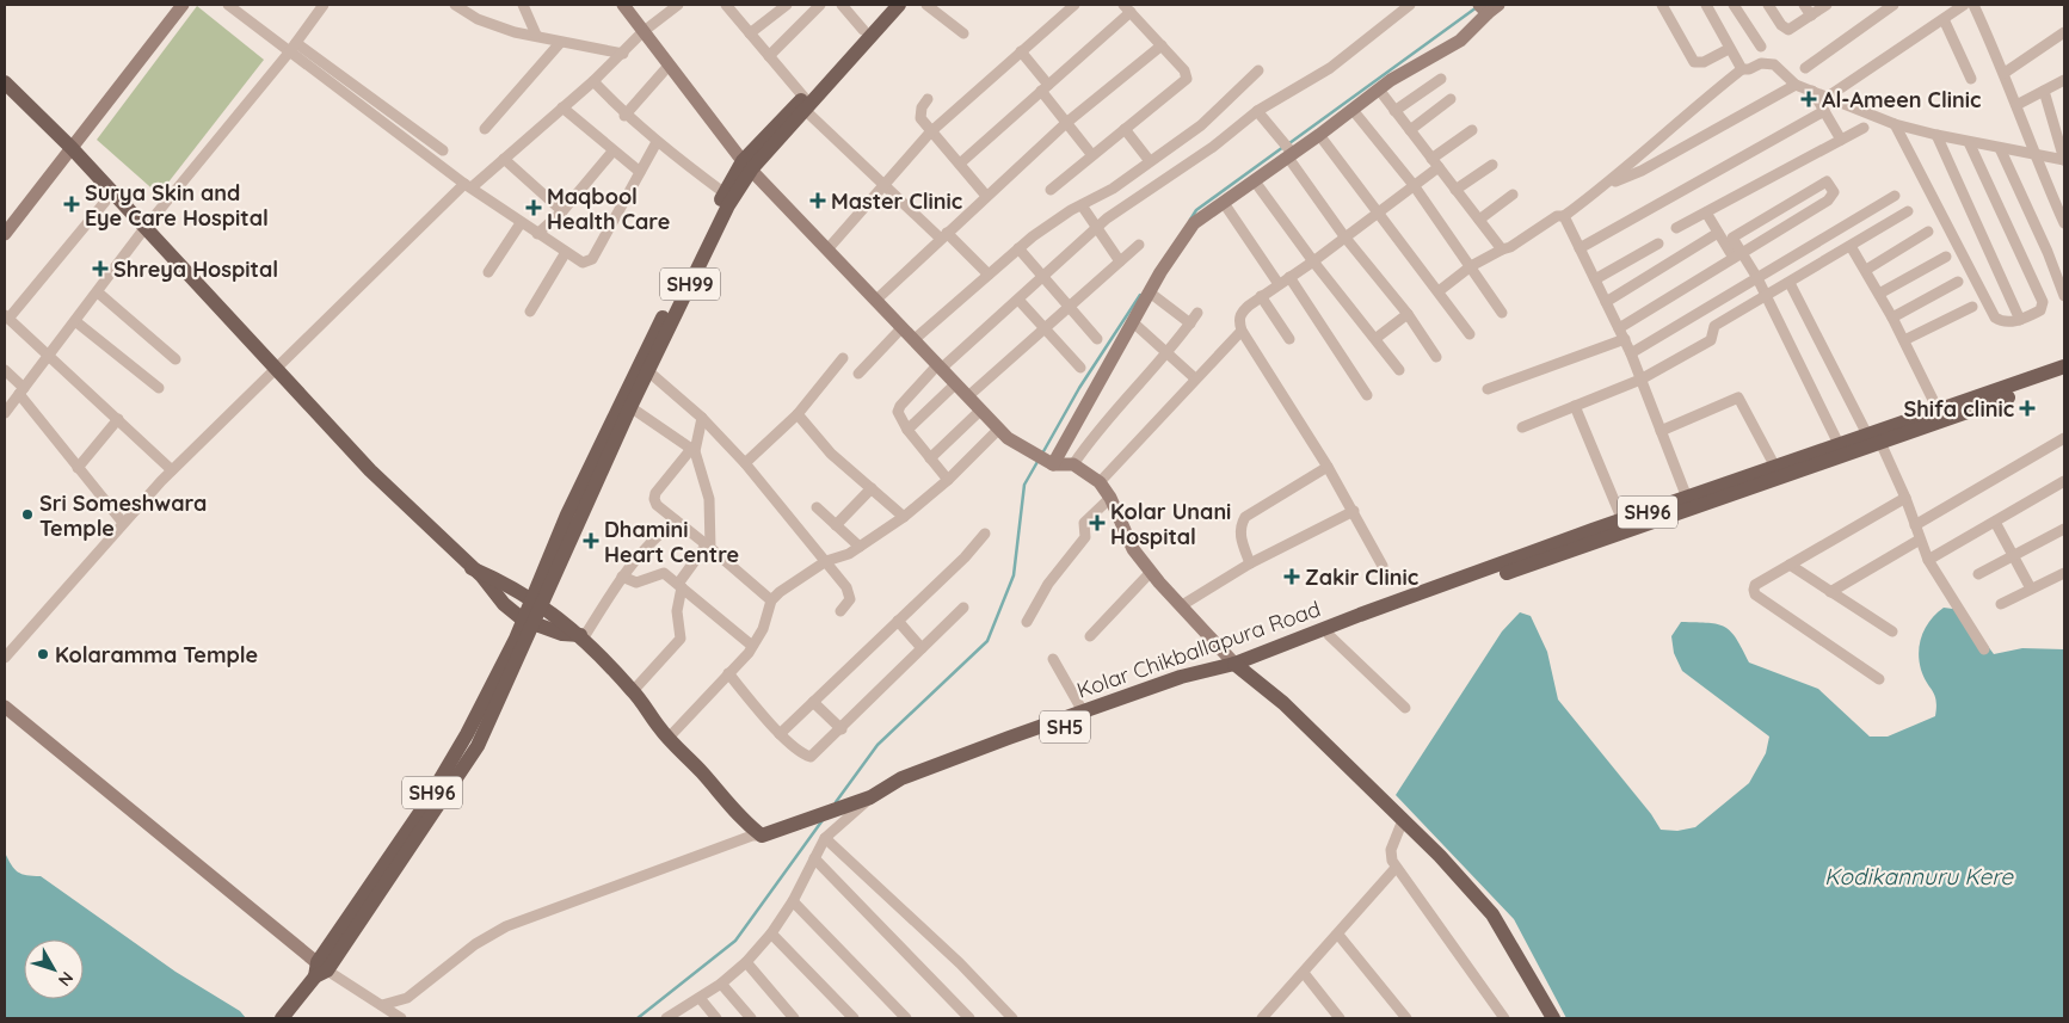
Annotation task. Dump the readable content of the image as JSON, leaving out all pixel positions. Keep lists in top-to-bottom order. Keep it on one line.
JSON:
{"streets":{"main road":["SH99","SH96","Kolar Chikballapura Road","SH5"]},"crossings":[["SH99","SH96"],["Kolar Chikballapura Road","SH5"]],"water":["Kodikannuru Kere"],"places":{"health":["Al-Ameen Clinic","Master Clinic","Surya Skin and Eye Care Hospital","Maqbool Health Care","Shreya Hospital","Shifa clinic","Kolar Unani Hospital","Dhamini Heart Centre","Zakir Clinic"],"other":["Sri Someshwara Temple","Kolaramma Temple"]},"north":"bottom right"}
